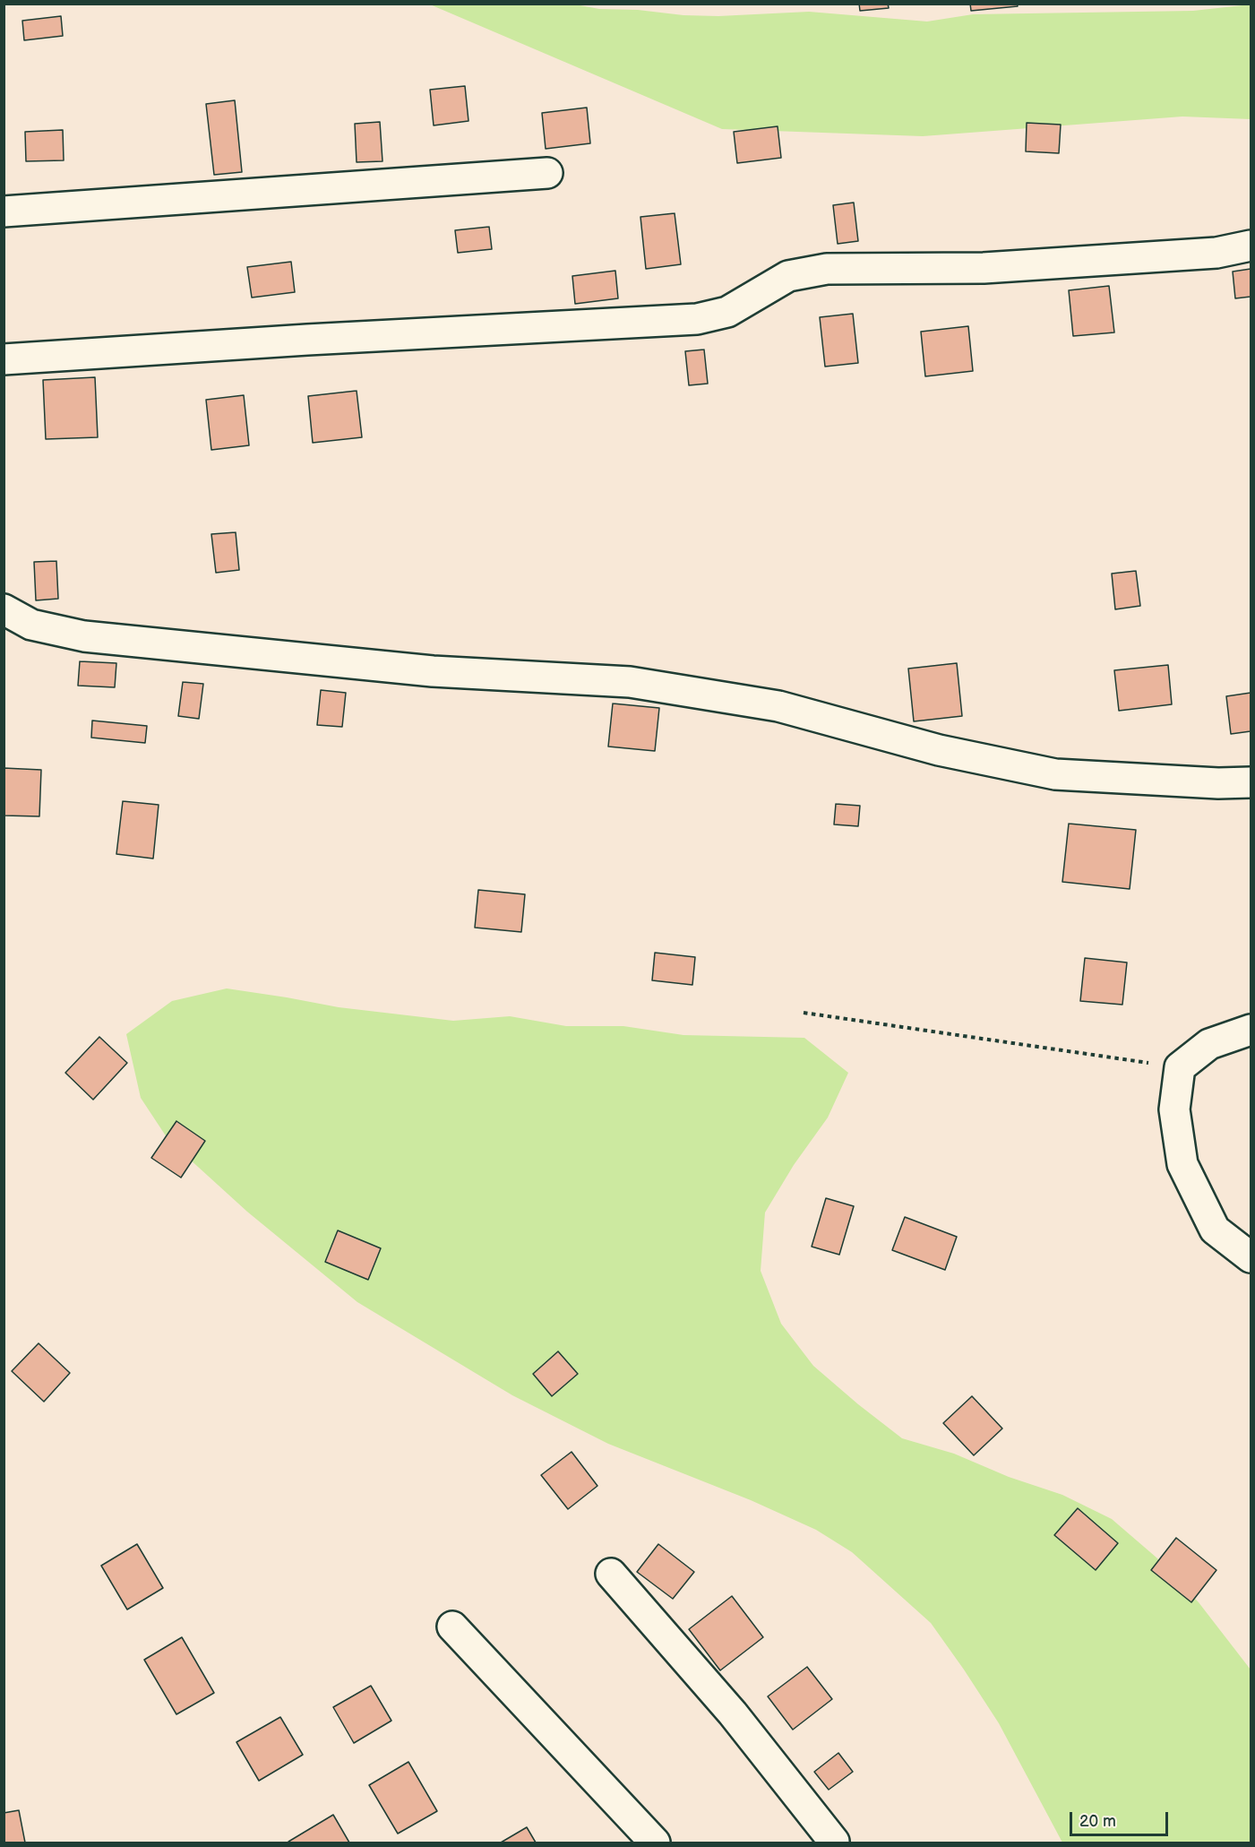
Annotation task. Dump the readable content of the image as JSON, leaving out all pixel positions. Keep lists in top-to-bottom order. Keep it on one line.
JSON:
{"scale_bar":"20 m"}
